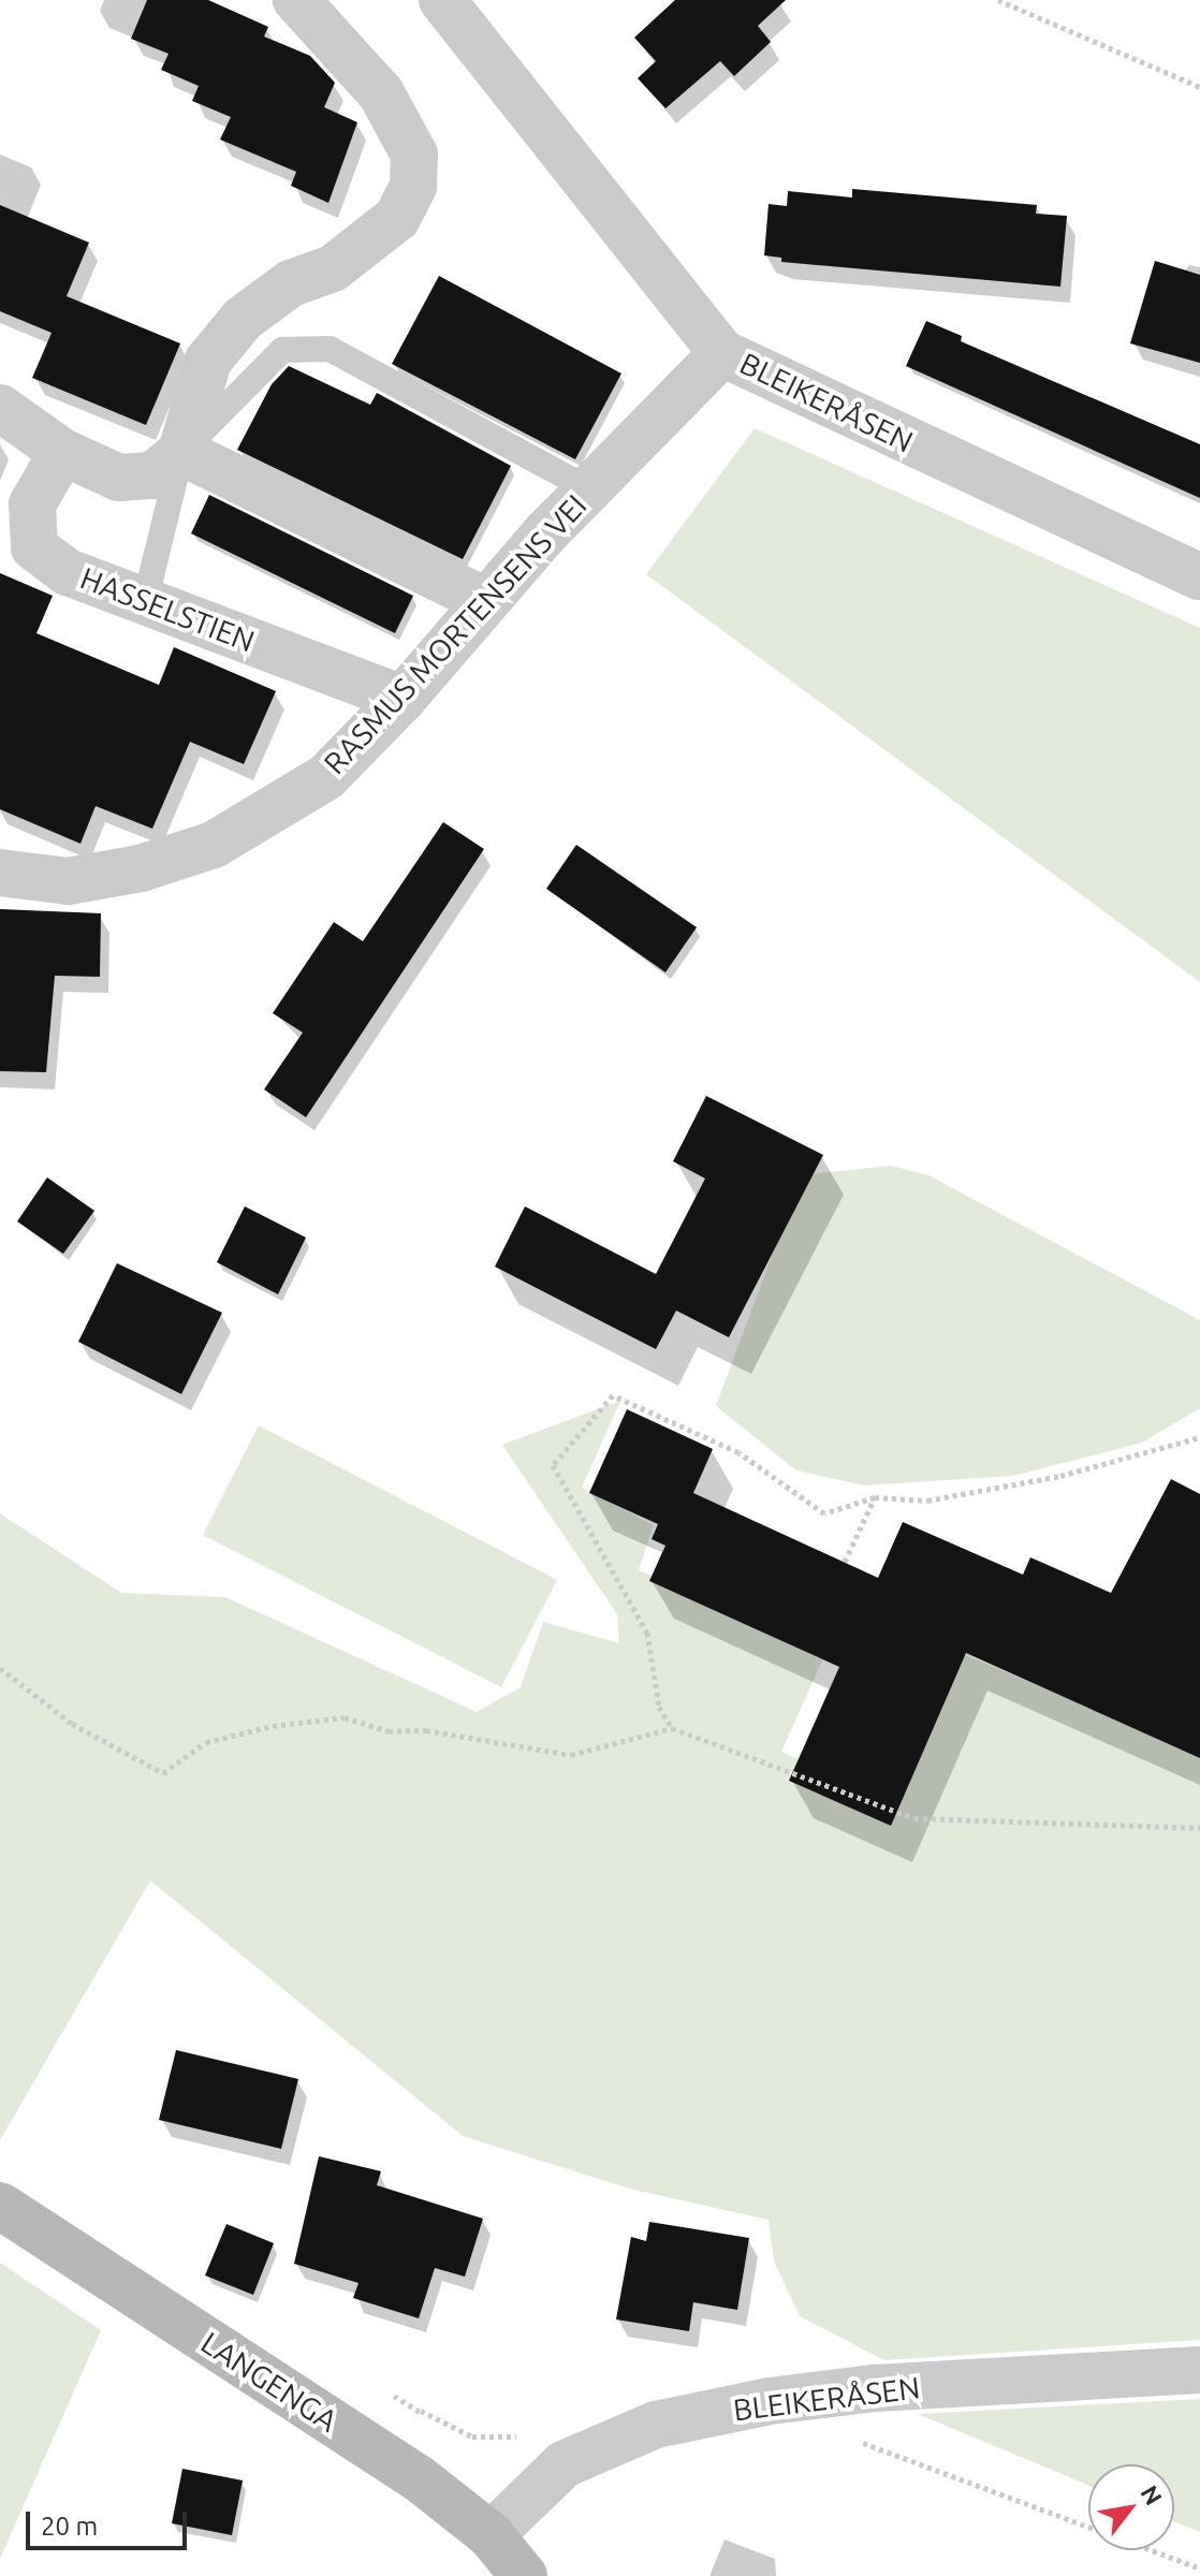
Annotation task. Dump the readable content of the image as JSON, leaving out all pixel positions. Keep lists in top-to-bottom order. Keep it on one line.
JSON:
{"streets":{"main road":["LANGENGA"],"street":["BLEIKERÅSEN","HASSELSTIEN","RASMUS MORTENSENS VEI"]},"crossings":[["BLEIKERÅSEN","RASMUS MORTENSENS VEI"],["BLEIKERÅSEN","LANGENGA"],["HASSELSTIEN","RASMUS MORTENSENS VEI"]],"scale_bar":"20 m","north":"top right"}
